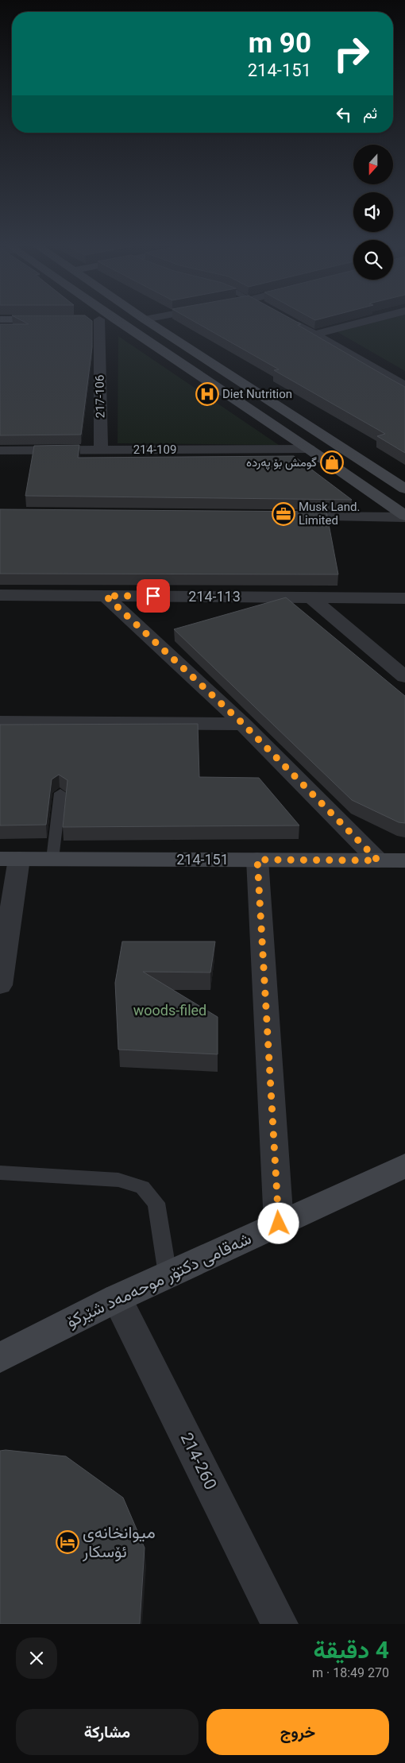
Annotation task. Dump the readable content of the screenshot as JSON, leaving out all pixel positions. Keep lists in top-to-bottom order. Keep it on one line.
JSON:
{"streets":{"main road":["214-151","شەقامی دکتۆر موحەمەد شێرکۆ"],"street":["217-106","214-109","214-113","214-260"]},"crossings":[["217-106","214-109"],["شەقامی دکتۆر موحەمەد شێرکۆ","214-260"]],"parks":["woods-filed"],"places":{"hospital":["Diet Nutrition"],"shop":["گومش بۆ پەردە"],"office":["Musk Land. Limited"],"hotel":["میوانخانەی ئۆسکار"]},"north":"bottom","page":{"turn":["90 m","214-151"],"then":"ثم","heading":["4 دقيقة","270 m · 18:49"],"buttons":["خروج","مشاركة"]}}
